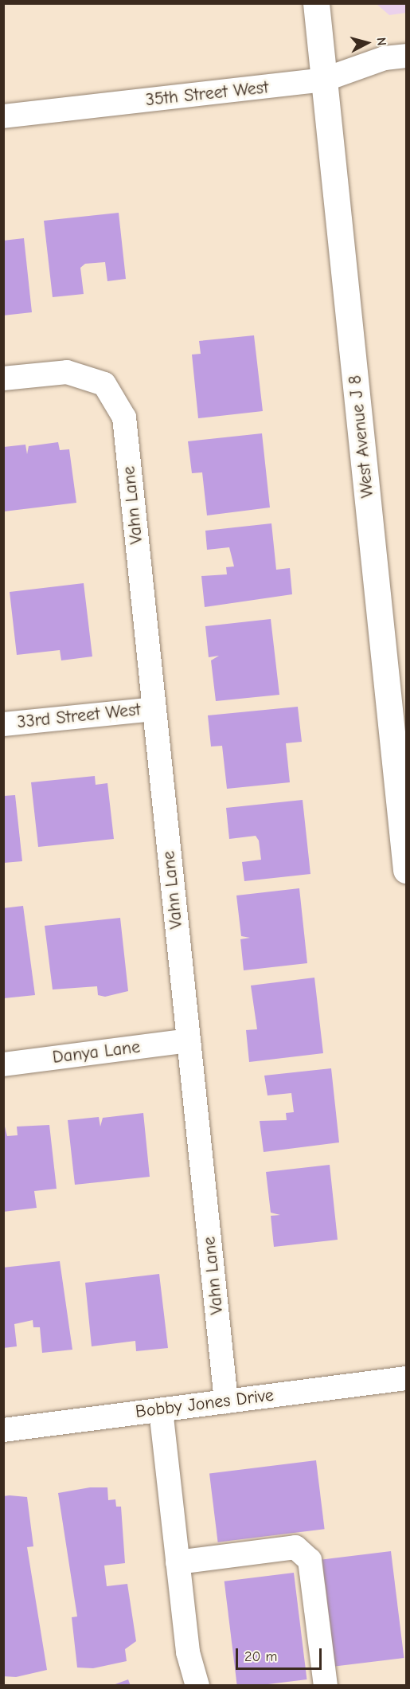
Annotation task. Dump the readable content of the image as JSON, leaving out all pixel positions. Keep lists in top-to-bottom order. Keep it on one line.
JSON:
{"streets":{"street":["35th Street West","West Avenue J 8","Vahn Lane","33rd Street West","Danya Lane","Bobby Jones Drive"]},"crossings":[["35th Street West","West Avenue J 8"],["Vahn Lane","33rd Street West"],["Vahn Lane","Danya Lane"],["Vahn Lane","Bobby Jones Drive"]],"scale_bar":"20 m","north":"right"}
